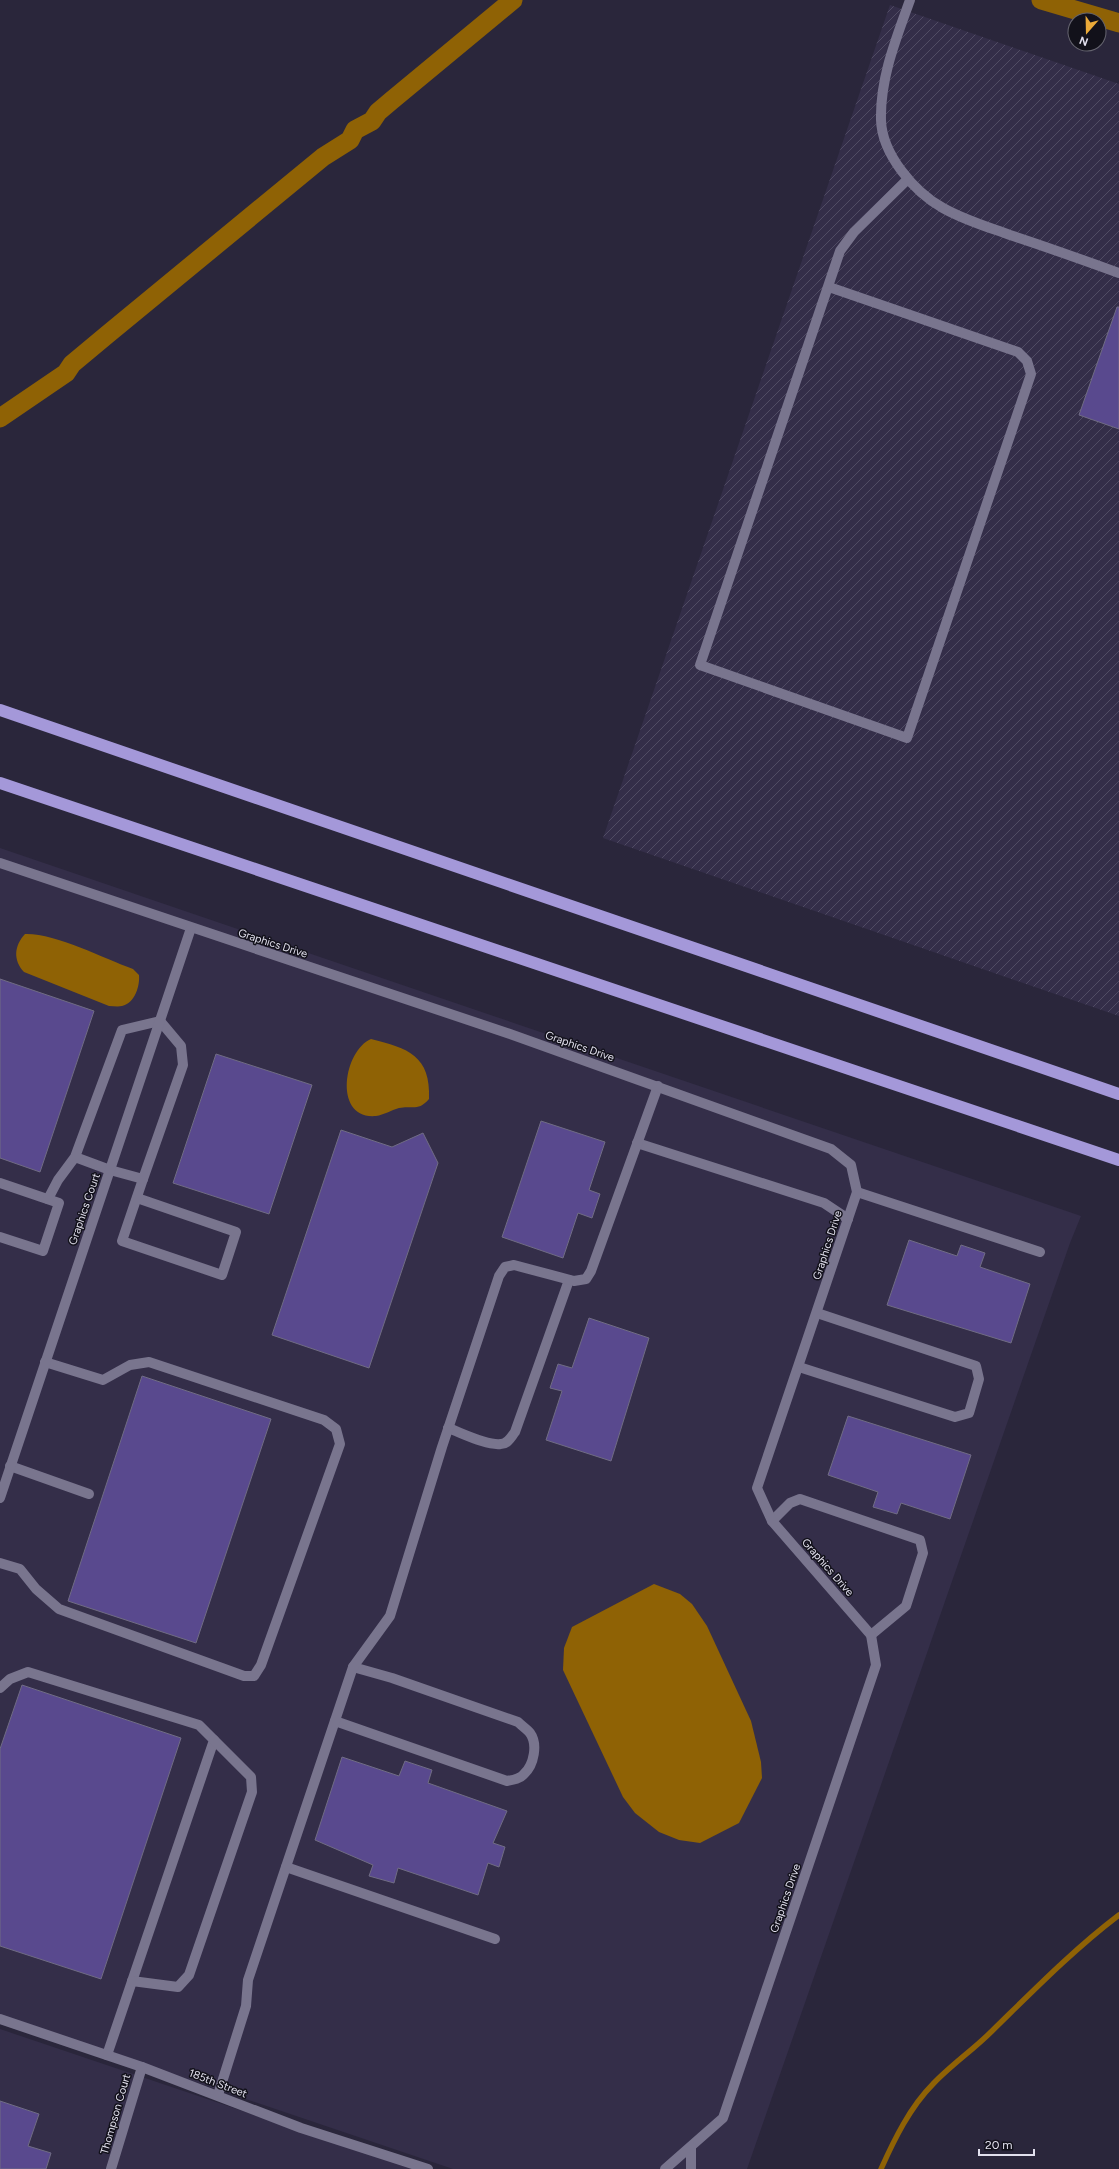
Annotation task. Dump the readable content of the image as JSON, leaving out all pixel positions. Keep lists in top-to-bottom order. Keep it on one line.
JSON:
{"streets":{"street":["Graphics Drive","Graphics Court","185th Street","Thompson Court"]},"crossings":[["Graphics Drive","Graphics Court"],["185th Street","Thompson Court"]],"scale_bar":"20 m","north":"bottom"}
